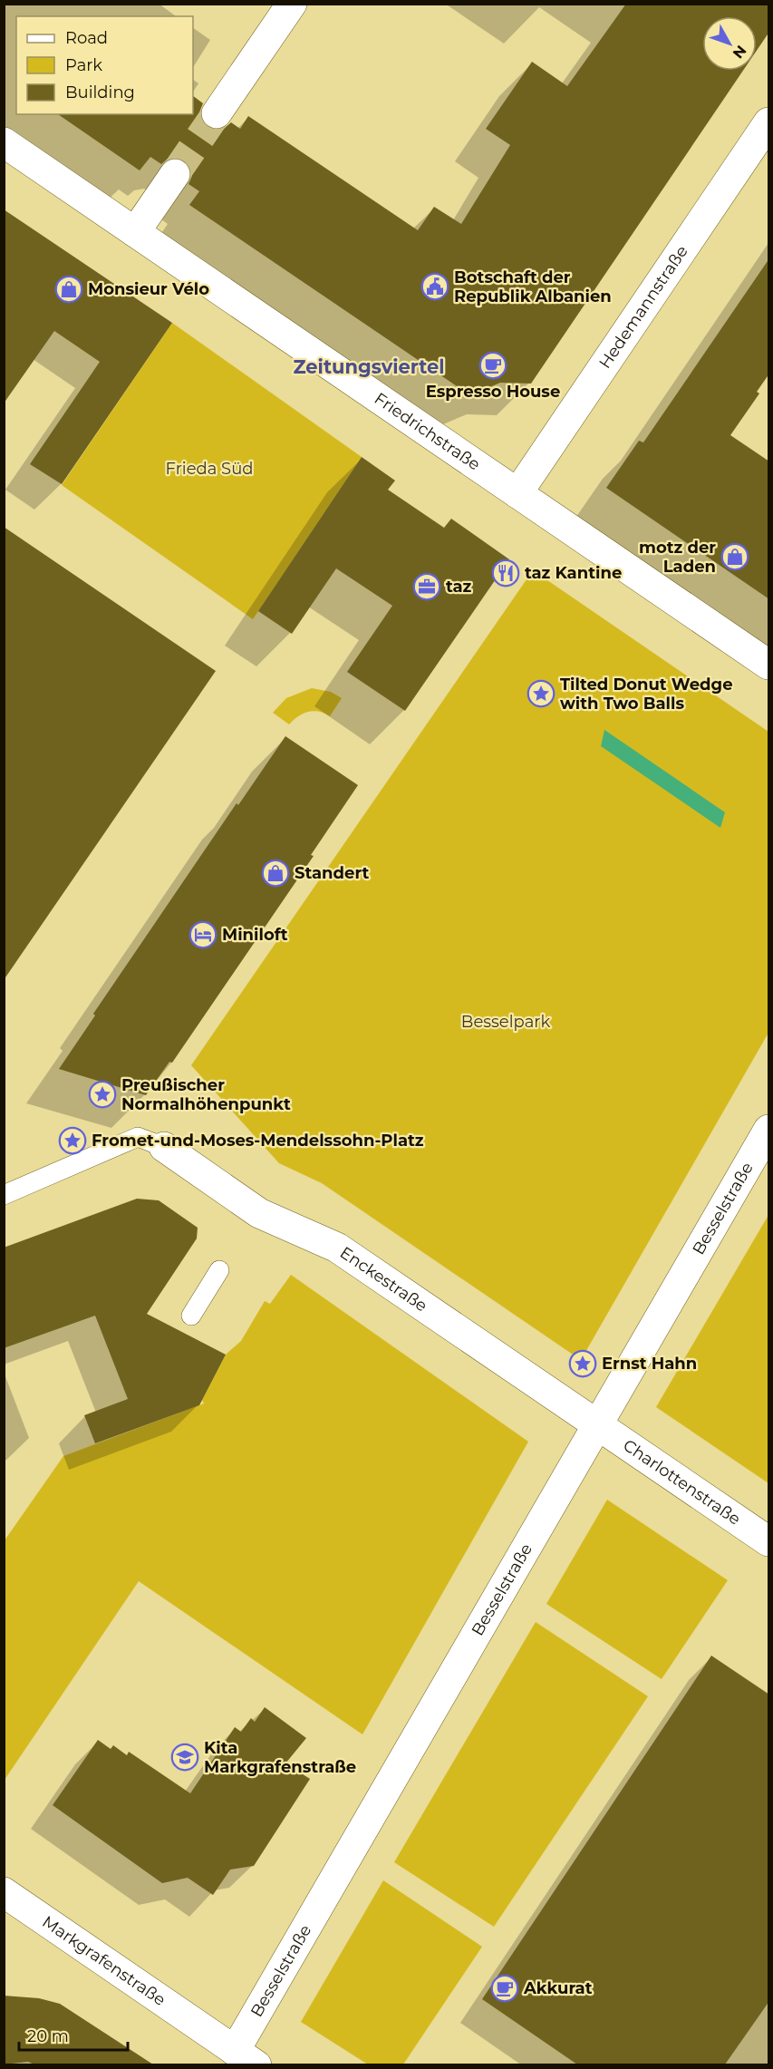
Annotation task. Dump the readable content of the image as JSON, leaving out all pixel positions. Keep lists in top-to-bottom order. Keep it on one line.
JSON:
{"streets":{"street":["Hedemannstraße","Friedrichstraße","Besselstraße","Enckestraße","Charlottenstraße","Markgrafenstraße"]},"crossings":[["Hedemannstraße","Friedrichstraße"],["Besselstraße","Enckestraße"],["Besselstraße","Charlottenstraße"],["Besselstraße","Markgrafenstraße"],["Enckestraße","Charlottenstraße"]],"districts":["Zeitungsviertel"],"parks":["Frieda Süd","Besselpark"],"places":{"public building":["Botschaft der Republik Albanien"],"shop":["Monsieur Vélo","motz der Laden","Standert"],"cafe":["Espresso House","Akkurat"],"restaurant":["taz Kantine"],"office":["taz"],"place":["Tilted Donut Wedge with Two Balls","Preußischer Normalhöhenpunkt","Fromet-und-Moses-Mendelssohn-Platz","Ernst Hahn"],"hotel":["Miniloft"],"school or university":["Kita Markgrafenstraße"]},"legend":["Road","Park","Building"],"scale_bar":"20 m","north":"bottom right"}
